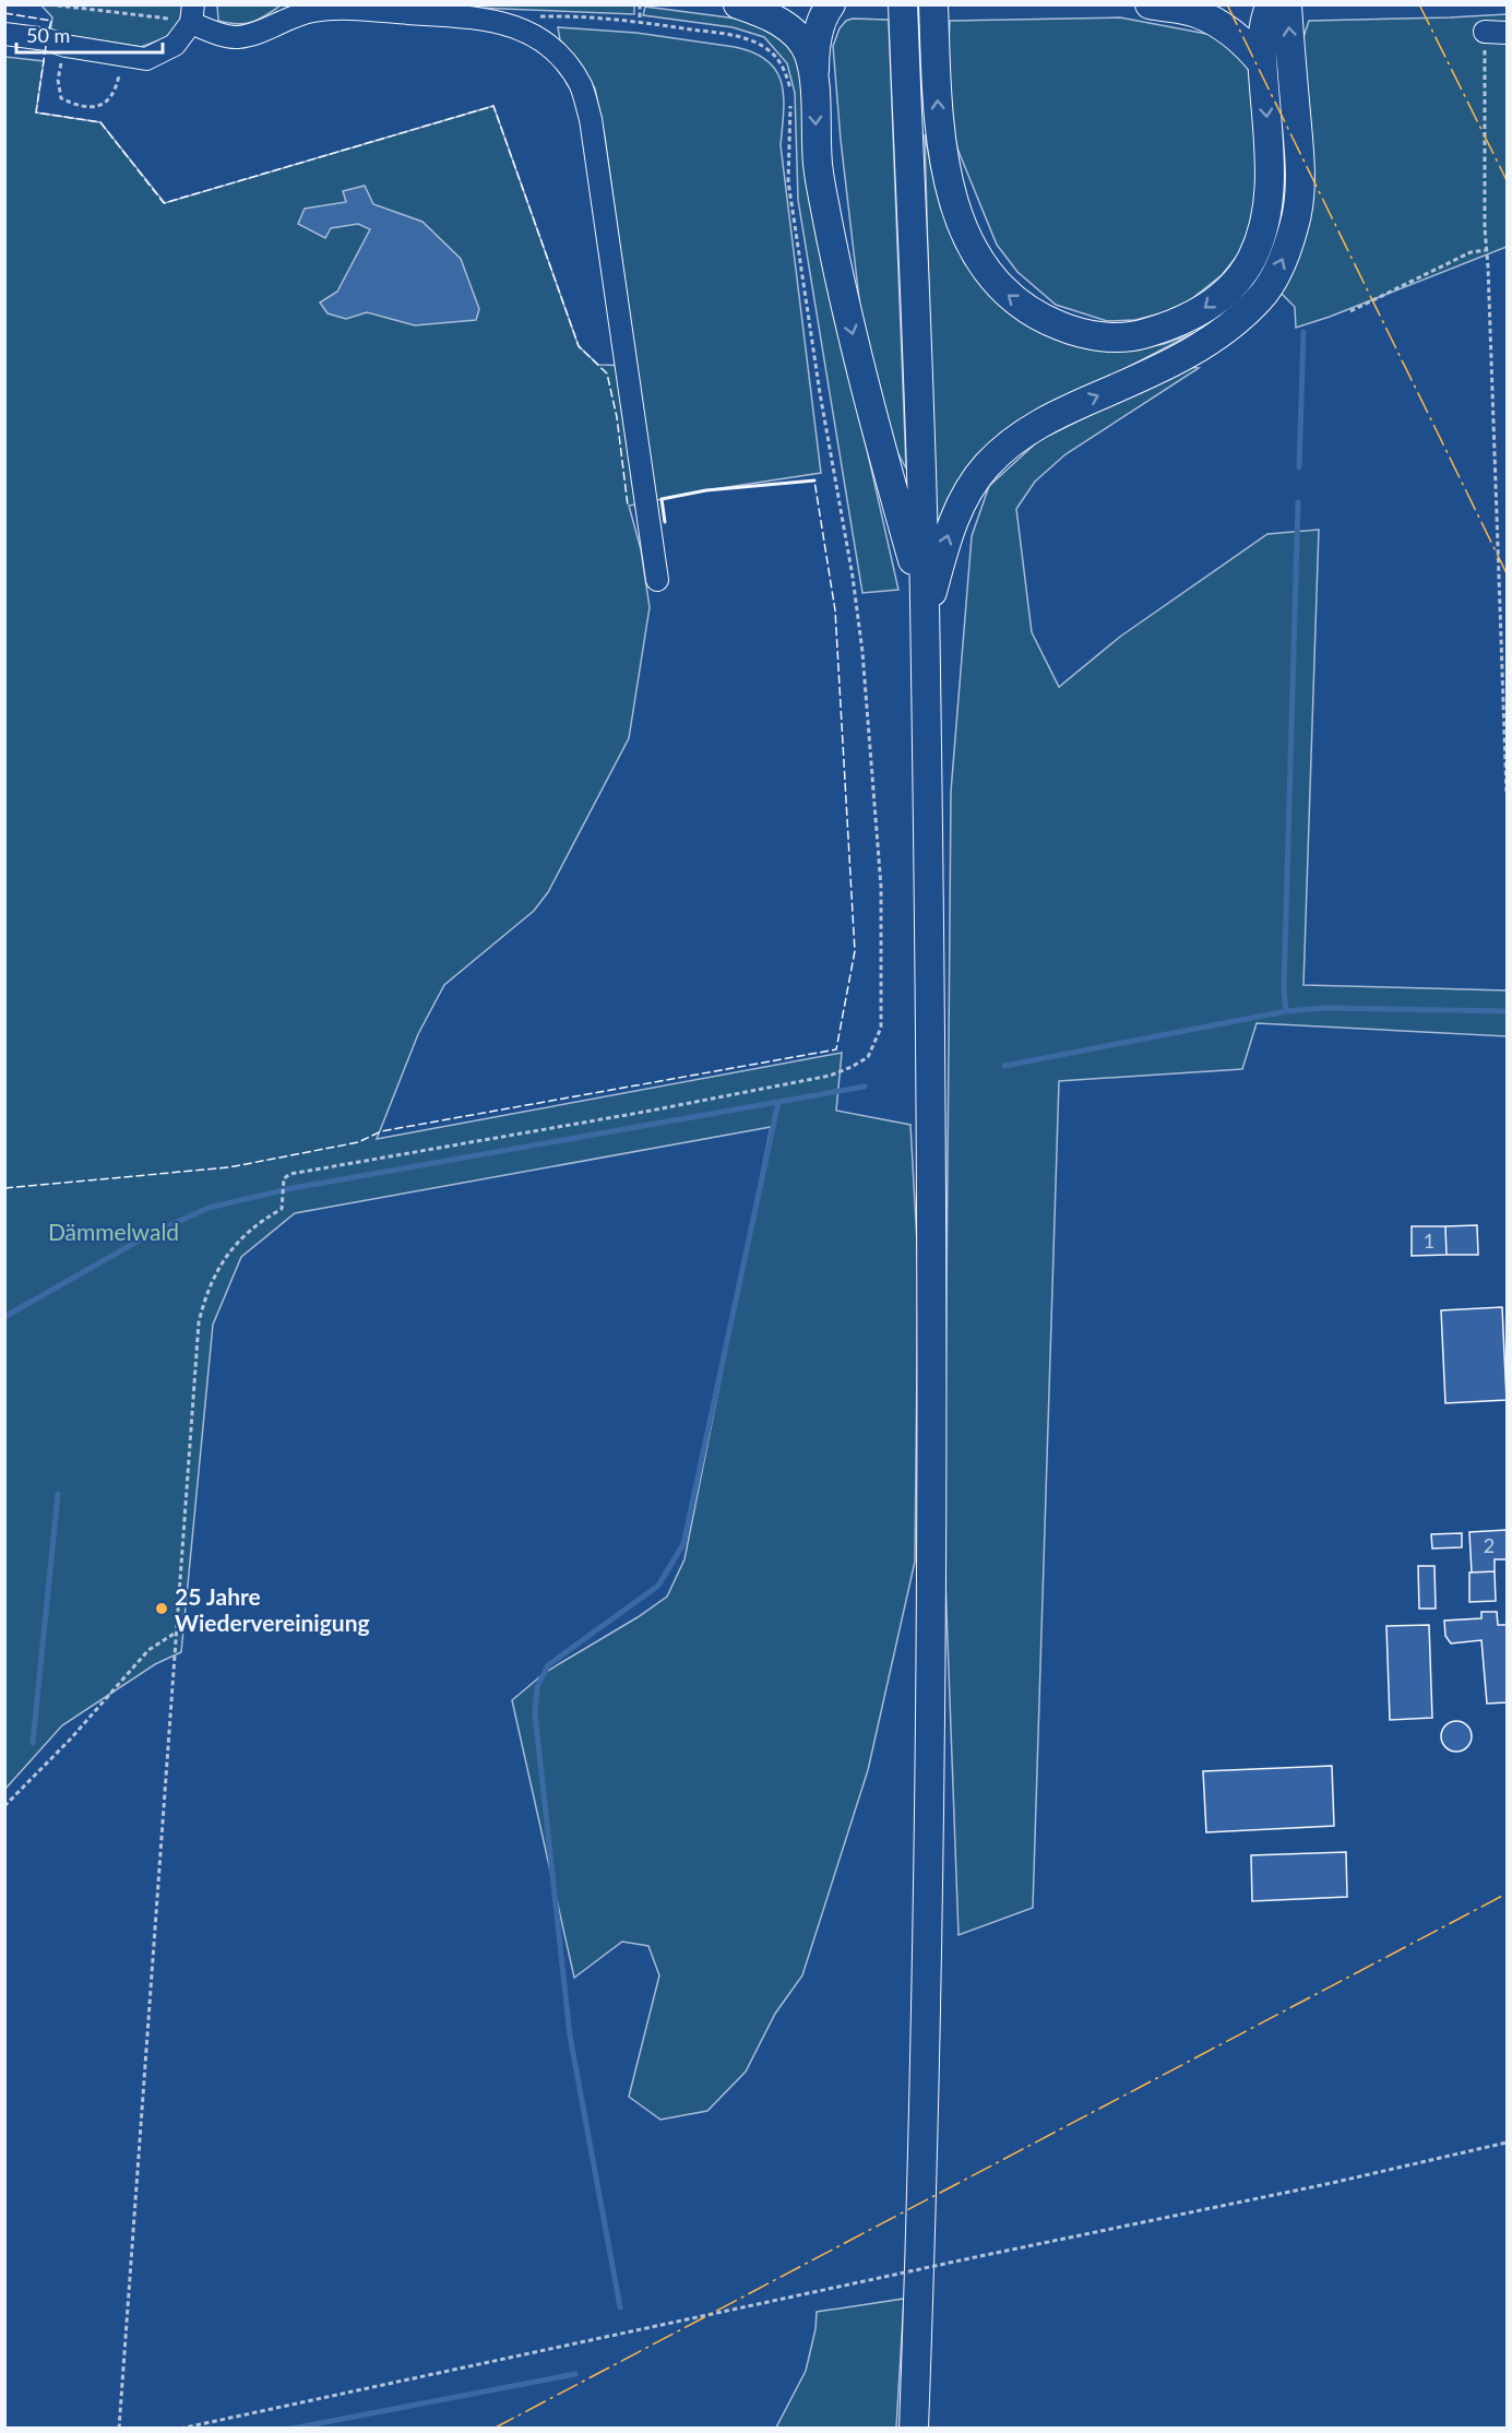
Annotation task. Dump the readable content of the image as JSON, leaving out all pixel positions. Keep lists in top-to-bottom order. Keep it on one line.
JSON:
{"parks":["Dämmelwald"],"places":["25 Jahre Wiedervereinigung"],"house_numbers":["1","2"],"scale_bar":"50 m"}
